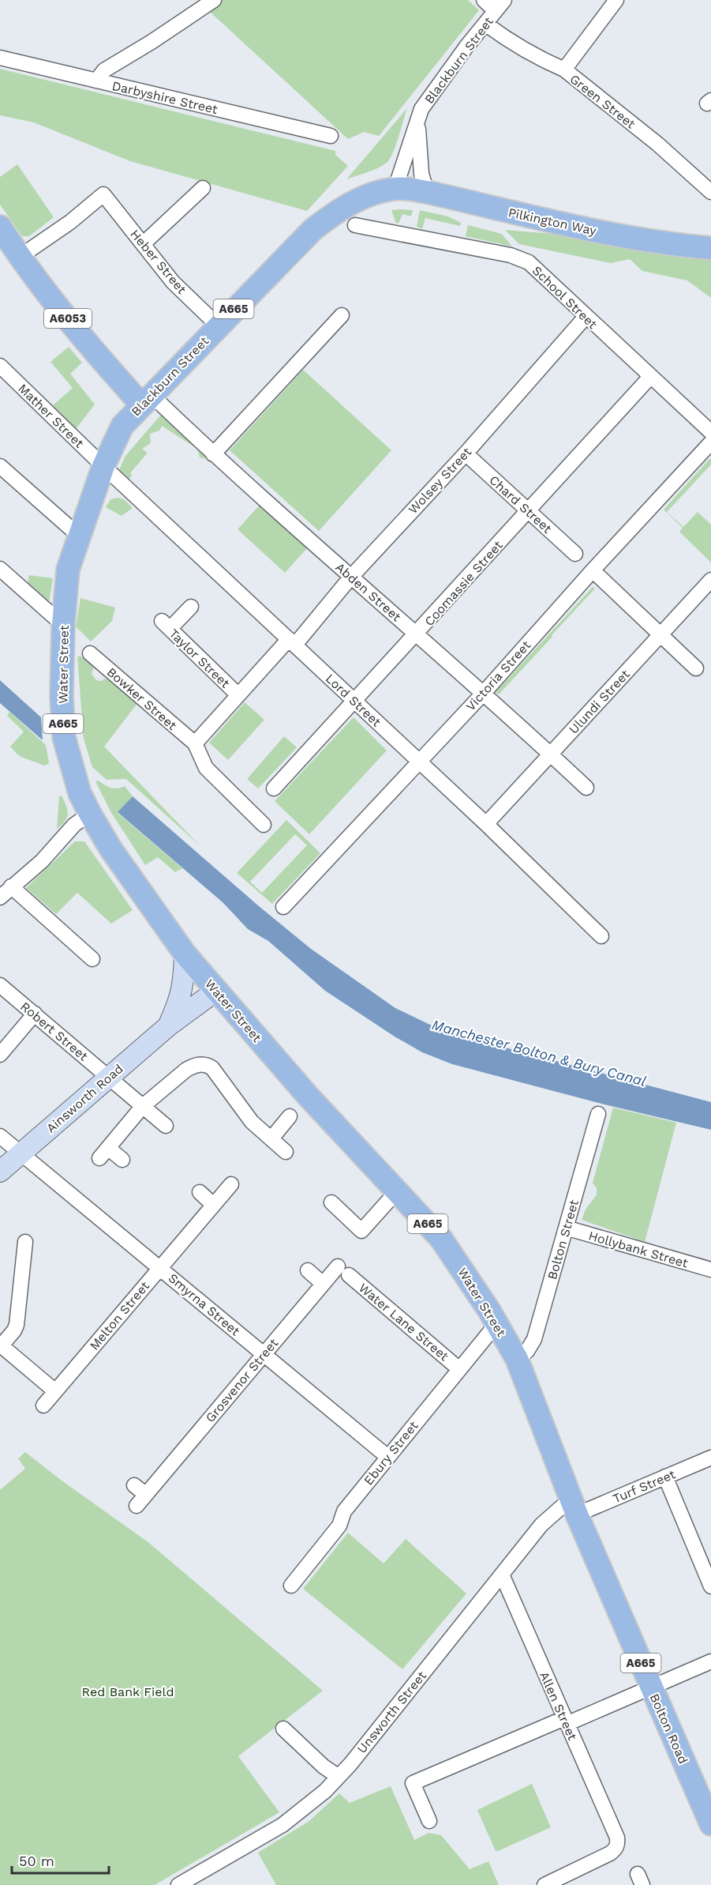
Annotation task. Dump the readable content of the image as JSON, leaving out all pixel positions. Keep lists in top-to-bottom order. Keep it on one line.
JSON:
{"streets":{"main road":["Blackburn Street","Pilkington Way","A665","A6053","Water Street","Ainsworth Road","Bolton Road"],"street":["Darbyshire Street","Green Street","Heber Street","School Street","Mather Street","Wolsey Street","Chard Street","Coomassie Street","Abden Street","Taylor Street","Victoria Street","Bowker Street","Lord Street","Ulundi Street","Robert Street","Bolton Street","Hollybank Street","Smyrna Street","Melton Street","Water Lane Street","Grosvenor Street","Ebury Street","Turf Street","Allen Street","Unsworth Street"]},"crossings":[["Blackburn Street","Green Street"],["Blackburn Street","Pilkington Way"],["Blackburn Street","Heber Street"],["Blackburn Street","A6053"],["Blackburn Street","Mather Street"],["Blackburn Street","Abden Street"],["Blackburn Street","Water Street"],["Blackburn Street","Lord Street"],["Heber Street","A6053"],["School Street","Wolsey Street"],["School Street","Coomassie Street"],["A6053","Abden Street"],["Mather Street","Water Street"],["Mather Street","Lord Street"],["Wolsey Street","Chard Street"],["Wolsey Street","Abden Street"],["Wolsey Street","Taylor Street"],["Wolsey Street","Bowker Street"],["Wolsey Street","Lord Street"],["Chard Street","Coomassie Street"],["Coomassie Street","Abden Street"],["Coomassie Street","Lord Street"],["Abden Street","Victoria Street"],["Abden Street","Ulundi Street"],["Water Street","Lord Street"],["Water Street","Ainsworth Road"],["Water Street","Bolton Street"],["Water Street","Ebury Street"],["Water Street","Turf Street"],["Water Street","Unsworth Street"],["Water Street","Bolton Road"],["Victoria Street","Lord Street"],["Lord Street","Ulundi Street"],["Robert Street","Ainsworth Road"],["Ainsworth Road","Smyrna Street"],["Bolton Street","Hollybank Street"],["Smyrna Street","Melton Street"],["Smyrna Street","Grosvenor Street"],["Smyrna Street","Ebury Street"],["Water Lane Street","Grosvenor Street"],["Water Lane Street","Ebury Street"],["Turf Street","Unsworth Street"],["Turf Street","Bolton Road"],["Allen Street","Unsworth Street"],["Unsworth Street","Bolton Road"]],"water":["Manchester Bolton & Bury Canal"],"parks":["Red Bank Field"],"scale_bar":"50 m"}
